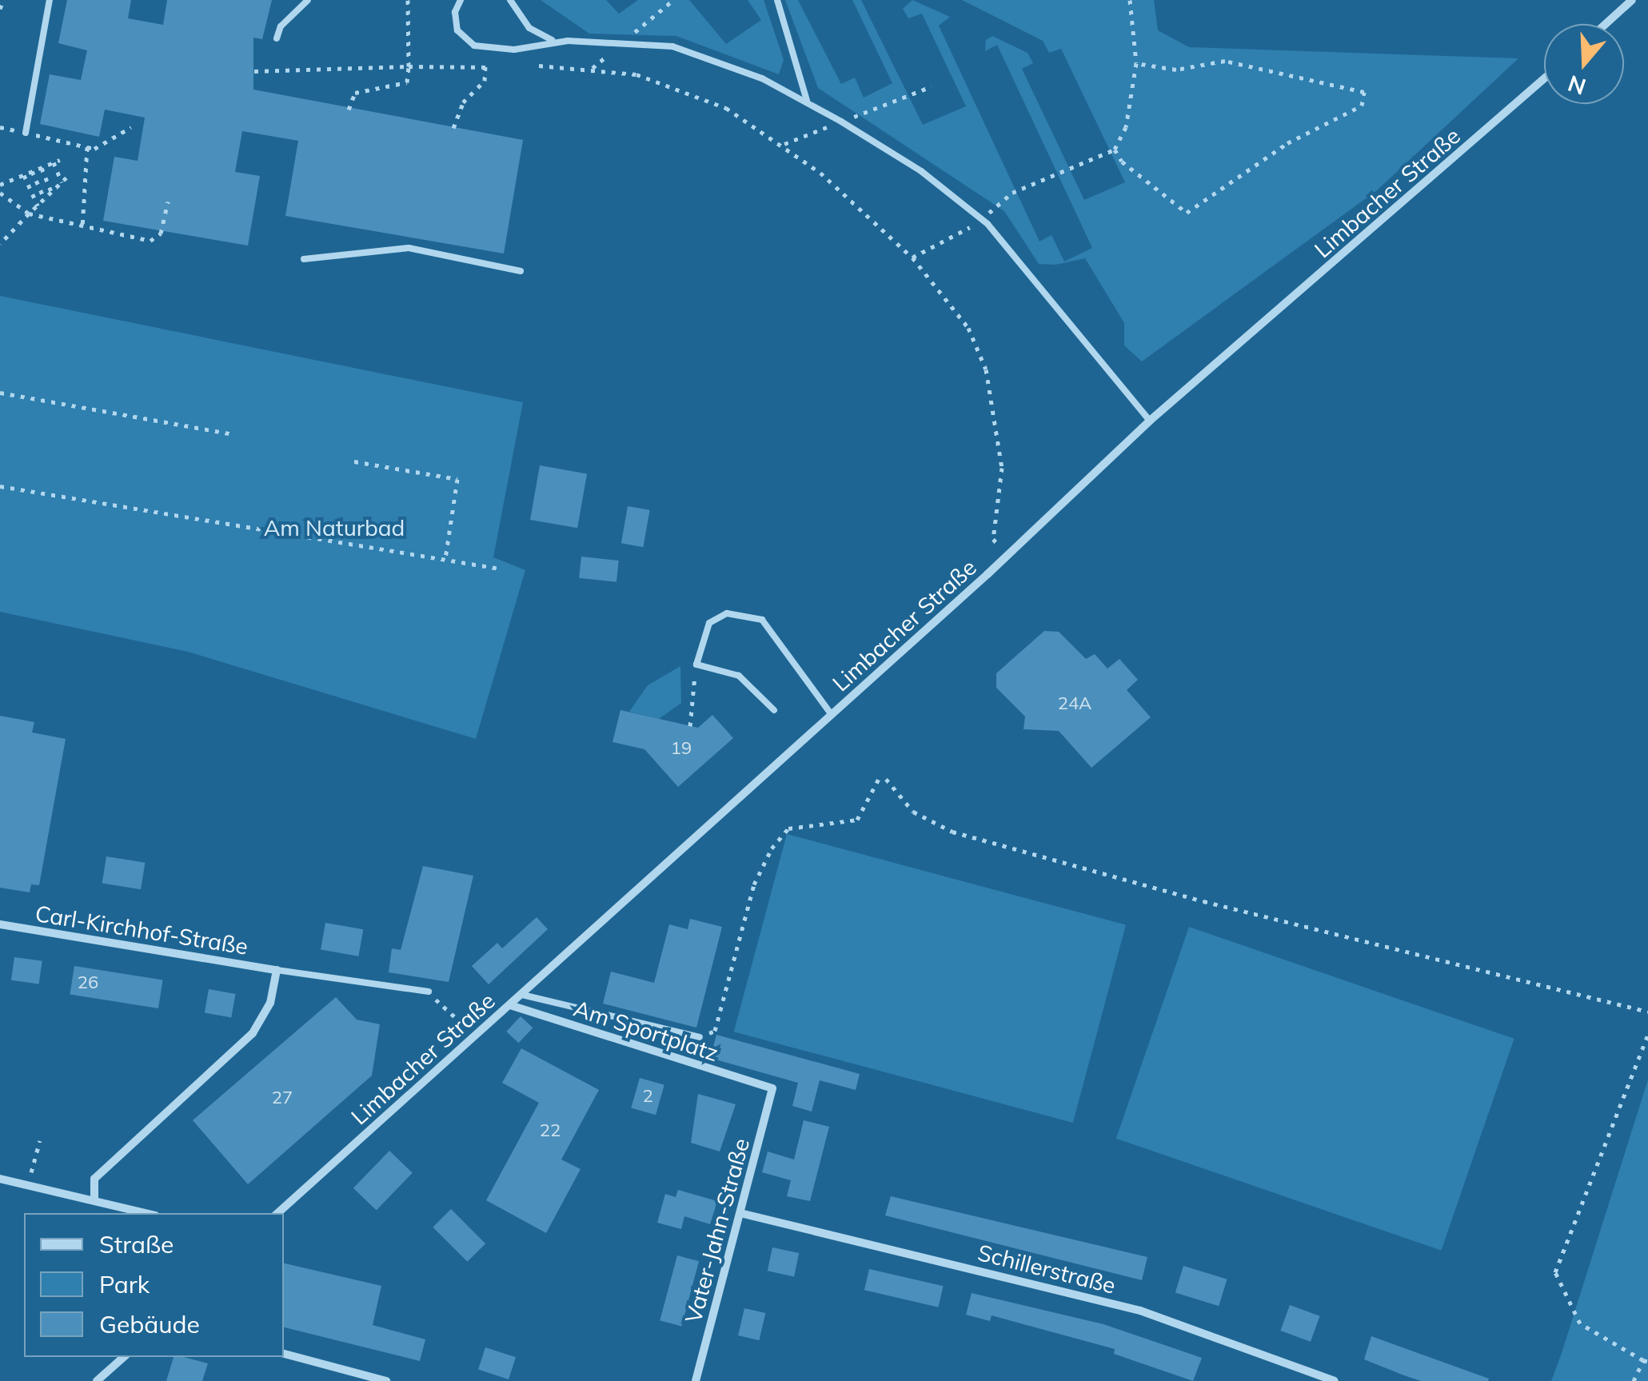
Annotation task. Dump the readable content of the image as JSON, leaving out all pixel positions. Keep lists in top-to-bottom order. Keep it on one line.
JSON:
{"streets":{"street":["Limbacher Straße","Carl-Kirchhof-Straße","Am Sportplatz","Vater-Jahn-Straße","Schillerstraße"]},"crossings":[["Limbacher Straße","Am Sportplatz"],["Am Sportplatz","Vater-Jahn-Straße"],["Vater-Jahn-Straße","Schillerstraße"]],"parks":["Am Naturbad"],"house_numbers":["24A","19","26","2","27","22"],"legend":["Straße","Park","Gebäude"],"north":"bottom"}
